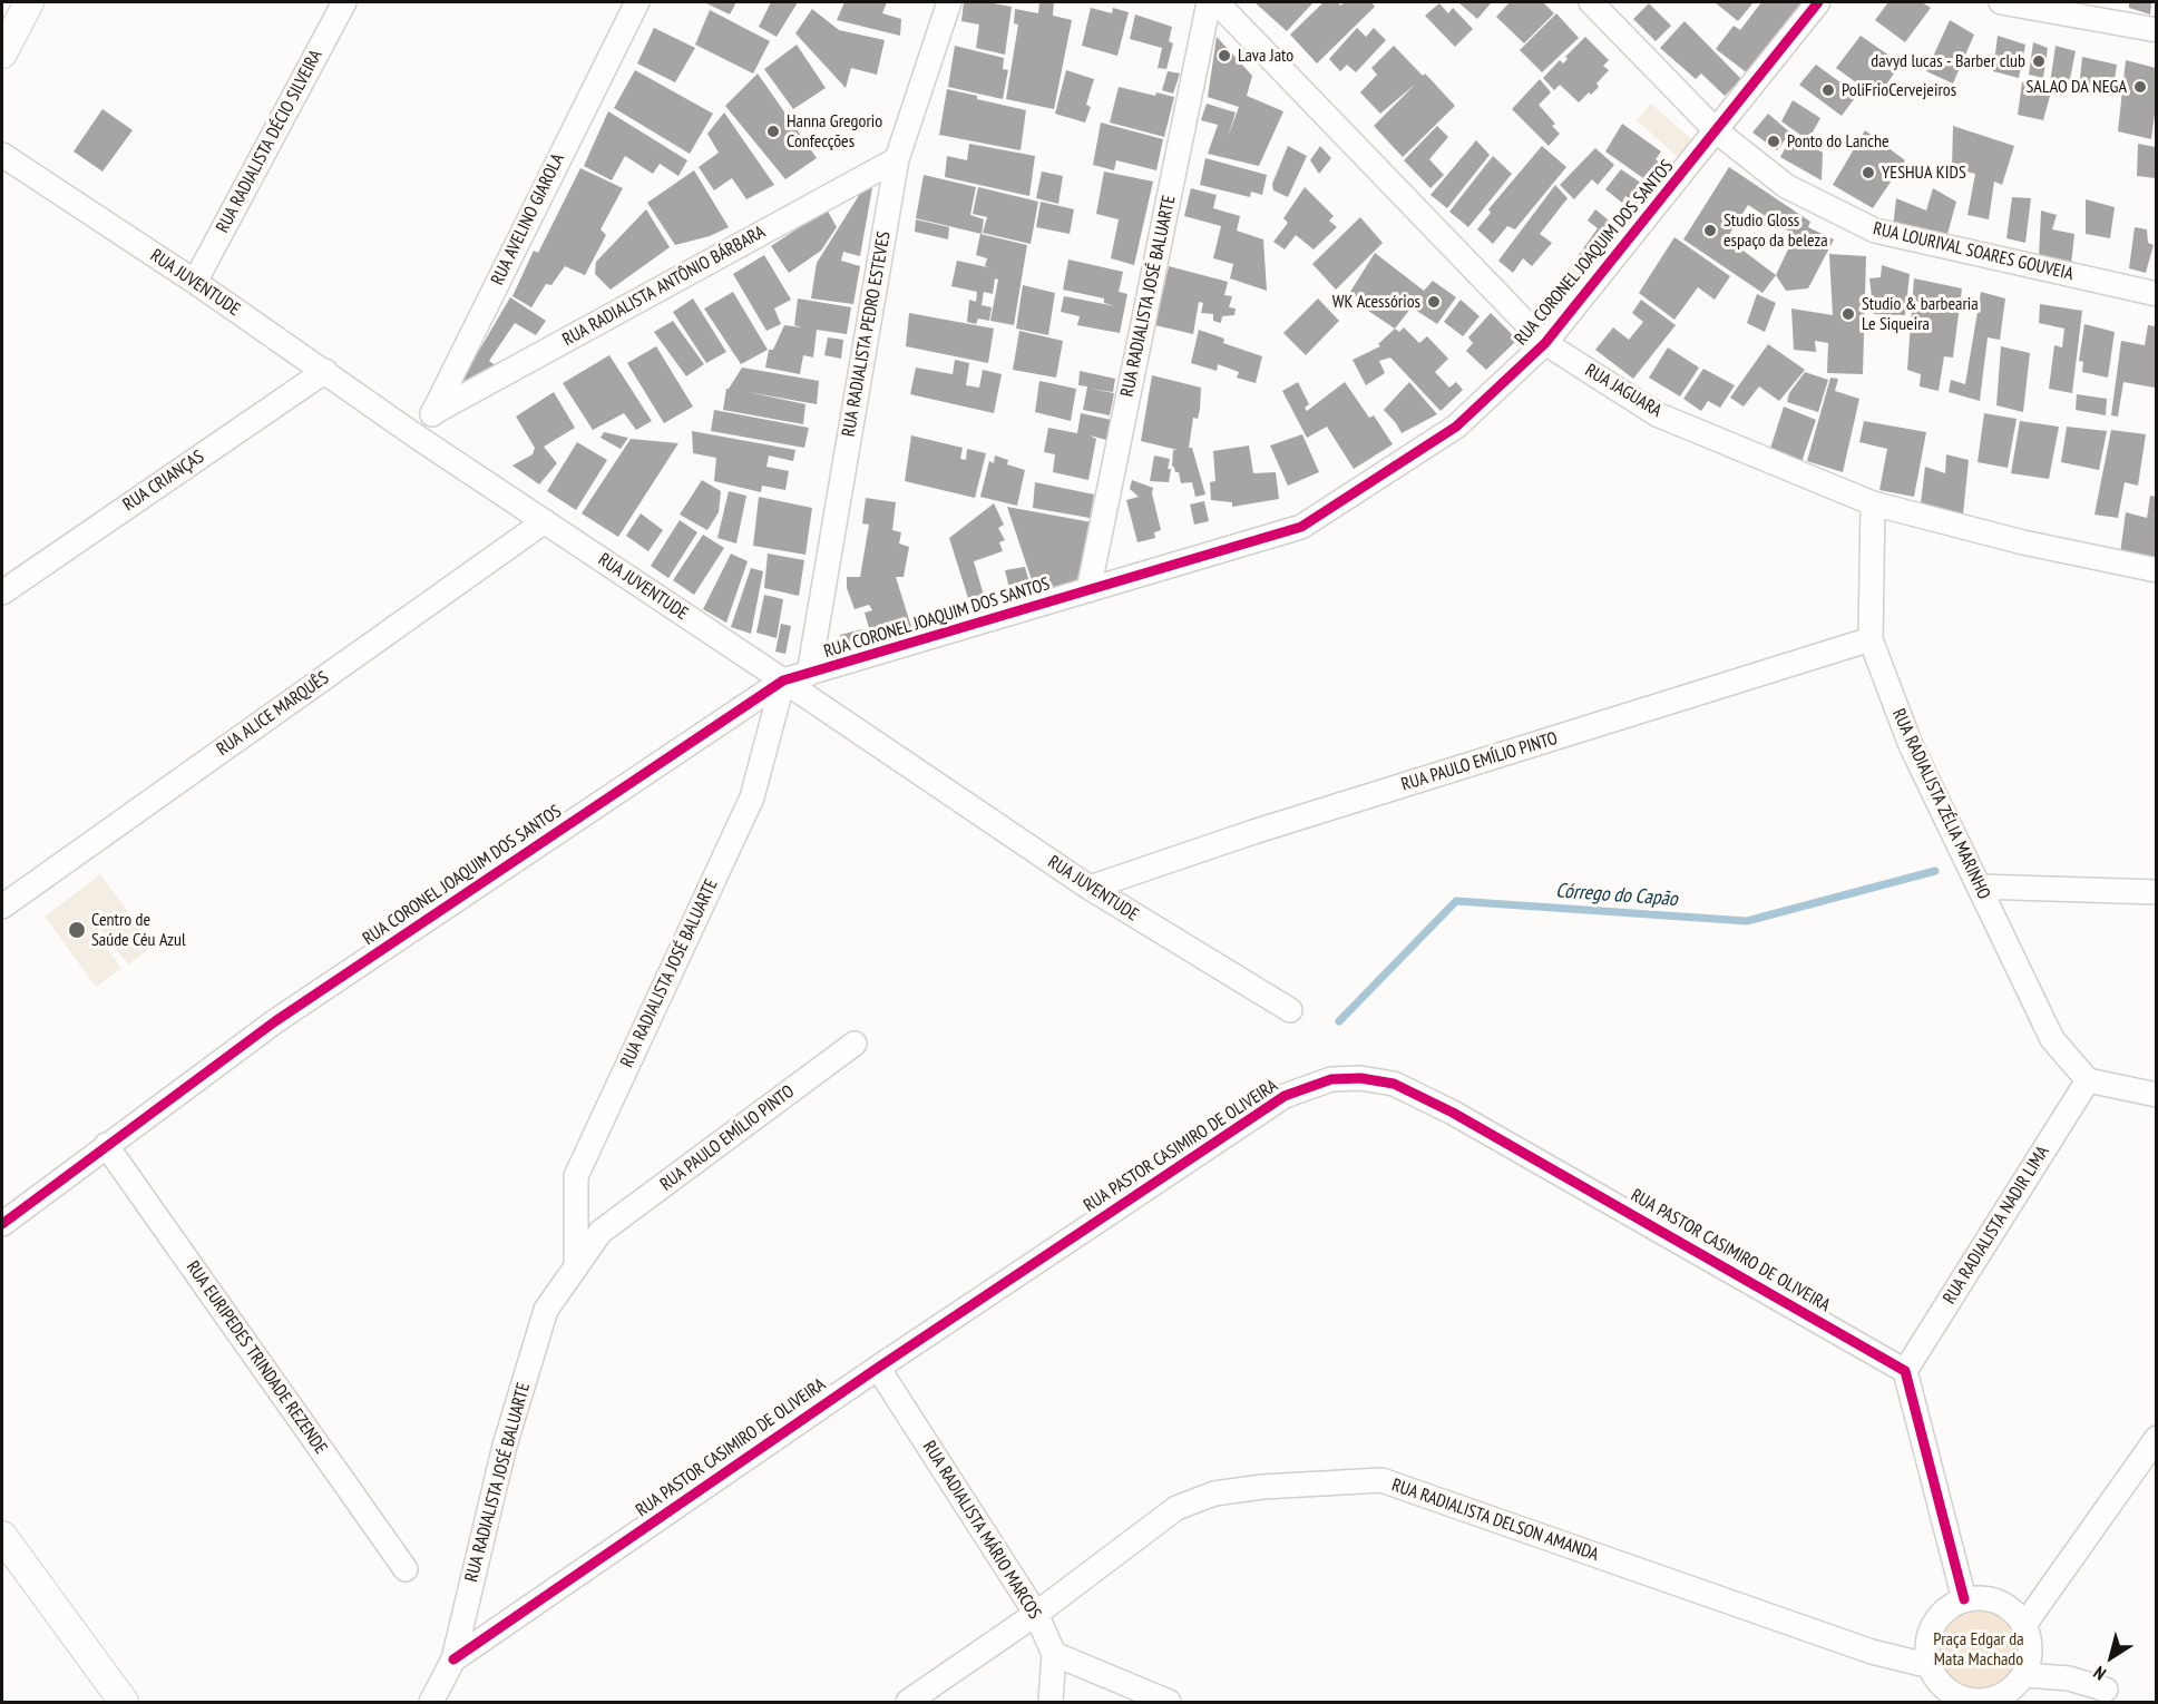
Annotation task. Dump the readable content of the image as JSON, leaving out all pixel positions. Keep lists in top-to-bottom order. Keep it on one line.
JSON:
{"streets":{"street":["RUA RADIALISTA DÉCIO SILVEIRA","RUA AVELINO GIAROLA","RUA LOURIVAL SOARES GOUVEIA","RUA CORONEL JOAQUIM DOS SANTOS","RUA JUVENTUDE","RUA RADIALISTA ANTÔNIO BÁRBARA","RUA RADIALISTA JOSÉ BALUARTE","RUA RADIALISTA PEDRO ESTEVES","RUA JAGUARA","RUA CRIANÇAS","RUA ALICE MARQUÊS","RUA PAULO EMÍLIO PINTO","RUA RADIALISTA ZÉLIA MARINHO","RUA PASTOR CASIMIRO DE OLIVEIRA","RUA RADIALISTA NADIR LIMA","RUA EURIPEDES TRINDADE REZENDE","RUA RADIALISTA DELSON AMANDA","RUA RADIALISTA MÁRIO MARCOS"]},"crossings":[["RUA RADIALISTA DÉCIO SILVEIRA","RUA JUVENTUDE"],["RUA AVELINO GIAROLA","RUA JUVENTUDE"],["RUA AVELINO GIAROLA","RUA RADIALISTA ANTÔNIO BÁRBARA"],["RUA LOURIVAL SOARES GOUVEIA","RUA CORONEL JOAQUIM DOS SANTOS"],["RUA CORONEL JOAQUIM DOS SANTOS","RUA JUVENTUDE"],["RUA CORONEL JOAQUIM DOS SANTOS","RUA RADIALISTA JOSÉ BALUARTE"],["RUA CORONEL JOAQUIM DOS SANTOS","RUA RADIALISTA PEDRO ESTEVES"],["RUA CORONEL JOAQUIM DOS SANTOS","RUA JAGUARA"],["RUA CORONEL JOAQUIM DOS SANTOS","RUA EURIPEDES TRINDADE REZENDE"],["RUA JUVENTUDE","RUA RADIALISTA JOSÉ BALUARTE"],["RUA JUVENTUDE","RUA CRIANÇAS"],["RUA JUVENTUDE","RUA ALICE MARQUÊS"],["RUA JUVENTUDE","RUA PAULO EMÍLIO PINTO"],["RUA RADIALISTA ANTÔNIO BÁRBARA","RUA RADIALISTA PEDRO ESTEVES"],["RUA RADIALISTA JOSÉ BALUARTE","RUA PAULO EMÍLIO PINTO"],["RUA RADIALISTA JOSÉ BALUARTE","RUA PASTOR CASIMIRO DE OLIVEIRA"],["RUA JAGUARA","RUA RADIALISTA ZÉLIA MARINHO"],["RUA PAULO EMÍLIO PINTO","RUA RADIALISTA ZÉLIA MARINHO"],["RUA RADIALISTA ZÉLIA MARINHO","RUA RADIALISTA NADIR LIMA"],["RUA PASTOR CASIMIRO DE OLIVEIRA","RUA RADIALISTA NADIR LIMA"],["RUA PASTOR CASIMIRO DE OLIVEIRA","RUA RADIALISTA MÁRIO MARCOS"],["RUA RADIALISTA DELSON AMANDA","RUA RADIALISTA MÁRIO MARCOS"]],"water":["Córrego do Capão"],"parks":["Praça Edgar da Mata Machado"],"places":["Lava Jato","davyd lucas - Barber club","SALAO DA NEGA","PoliFrioCervejeiros","Hanna Gregorio Confecções","Ponto do Lanche","YESHUA KIDS","Studio Gloss espaço da beleza","WK Acessórios","Studio & barbearia Le Siqueira","Centro de Saúde Céu Azul"],"north":"bottom left"}
